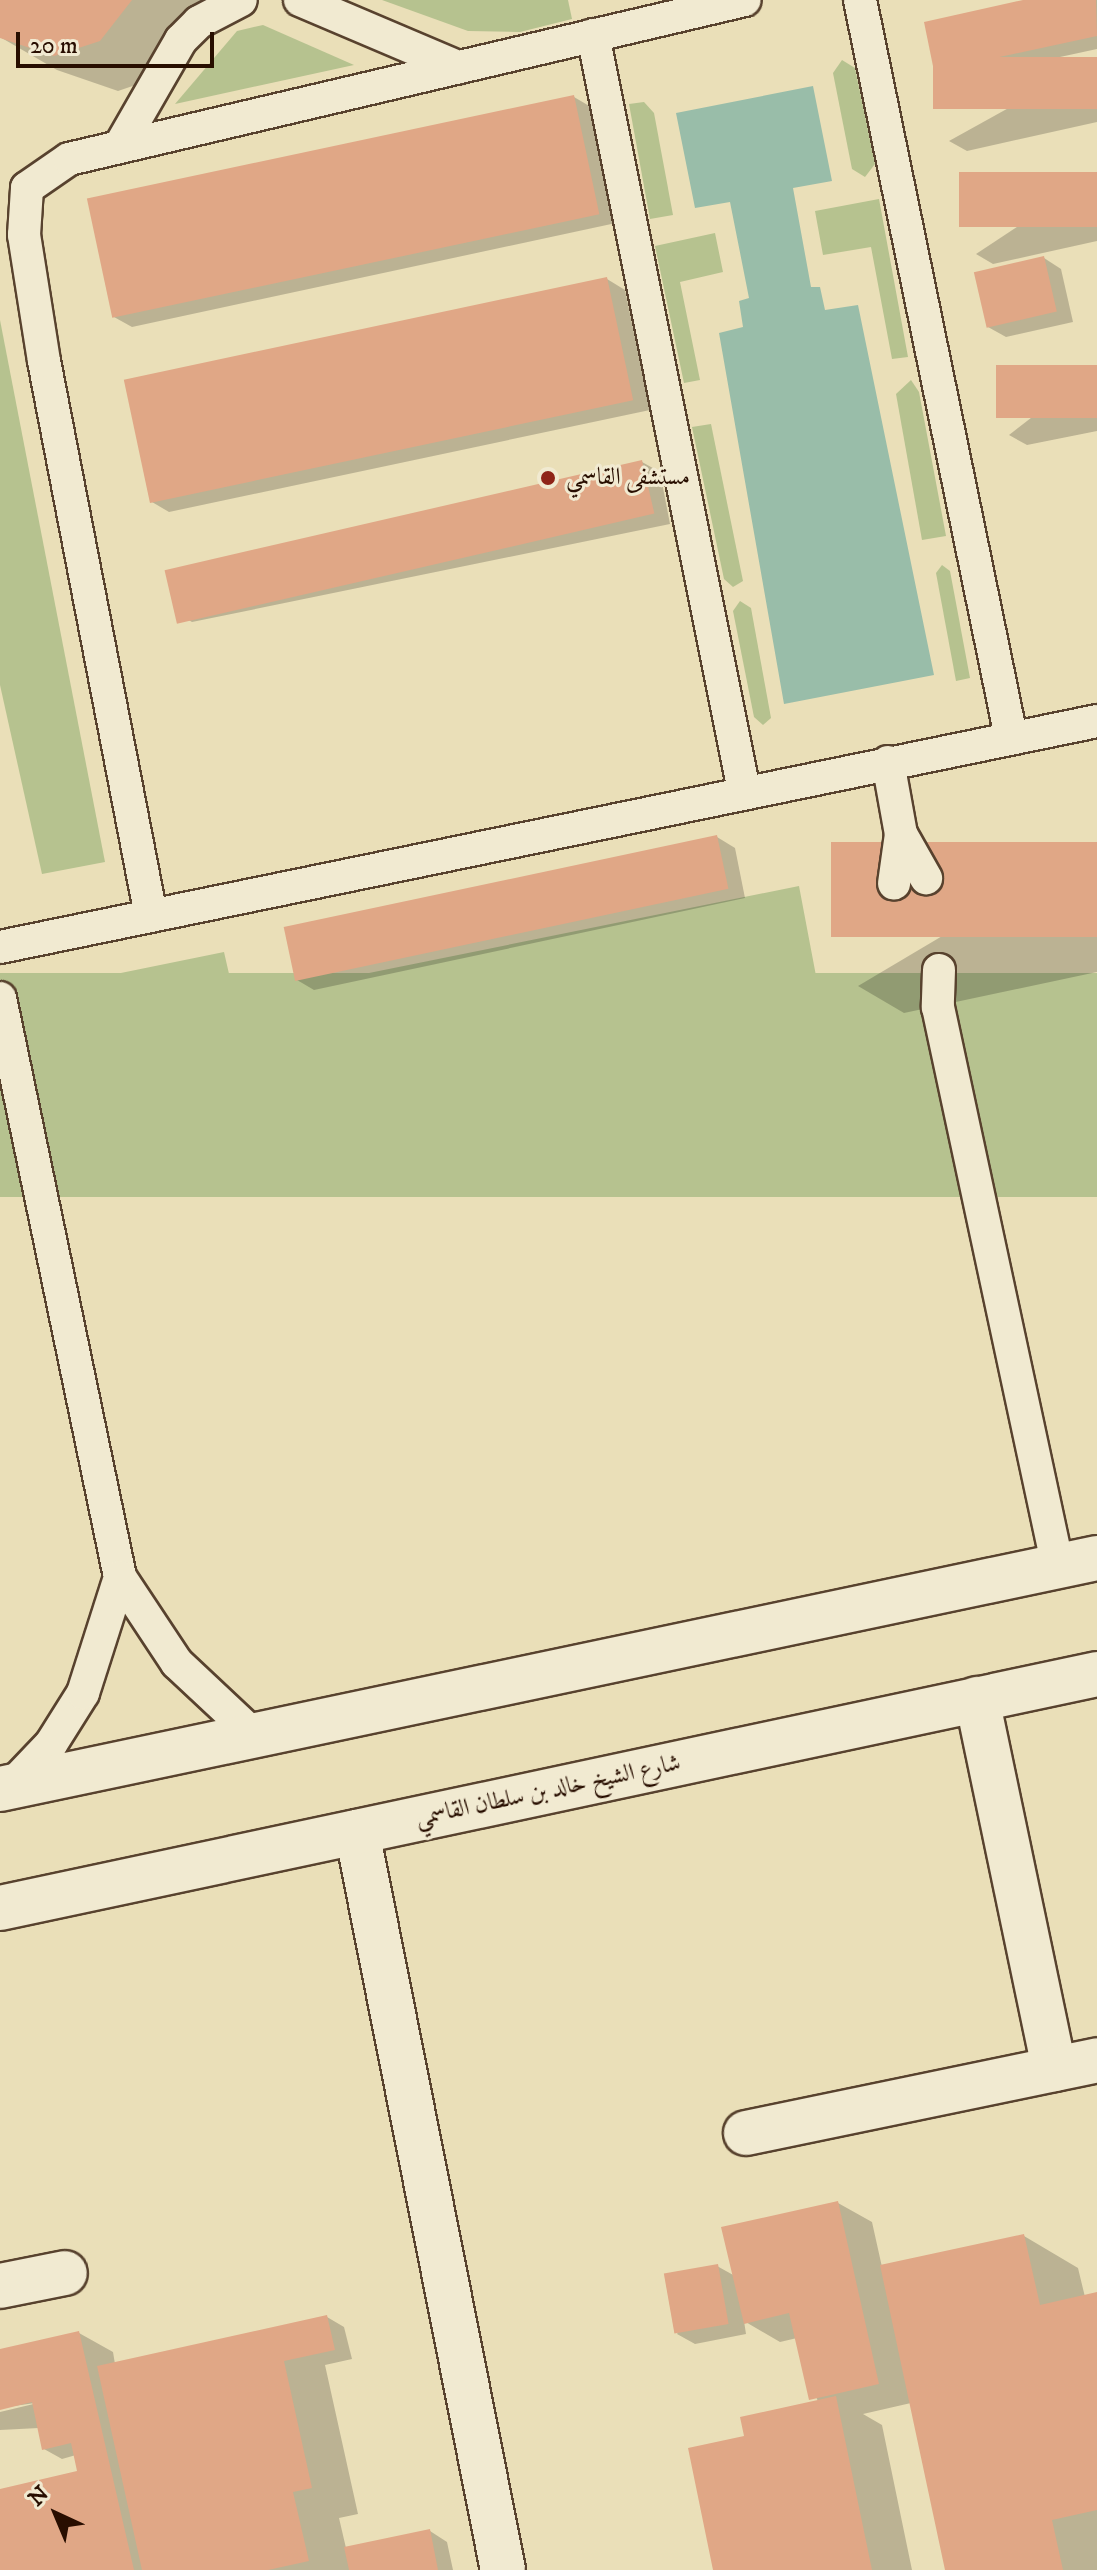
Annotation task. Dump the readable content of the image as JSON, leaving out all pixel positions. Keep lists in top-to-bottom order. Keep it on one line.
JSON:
{"streets":{"main road":["شارع الشيخ خالد بن سلطان القاسمي"]},"places":["مستشفى القاسمي"],"scale_bar":"20 m","north":"top left"}
